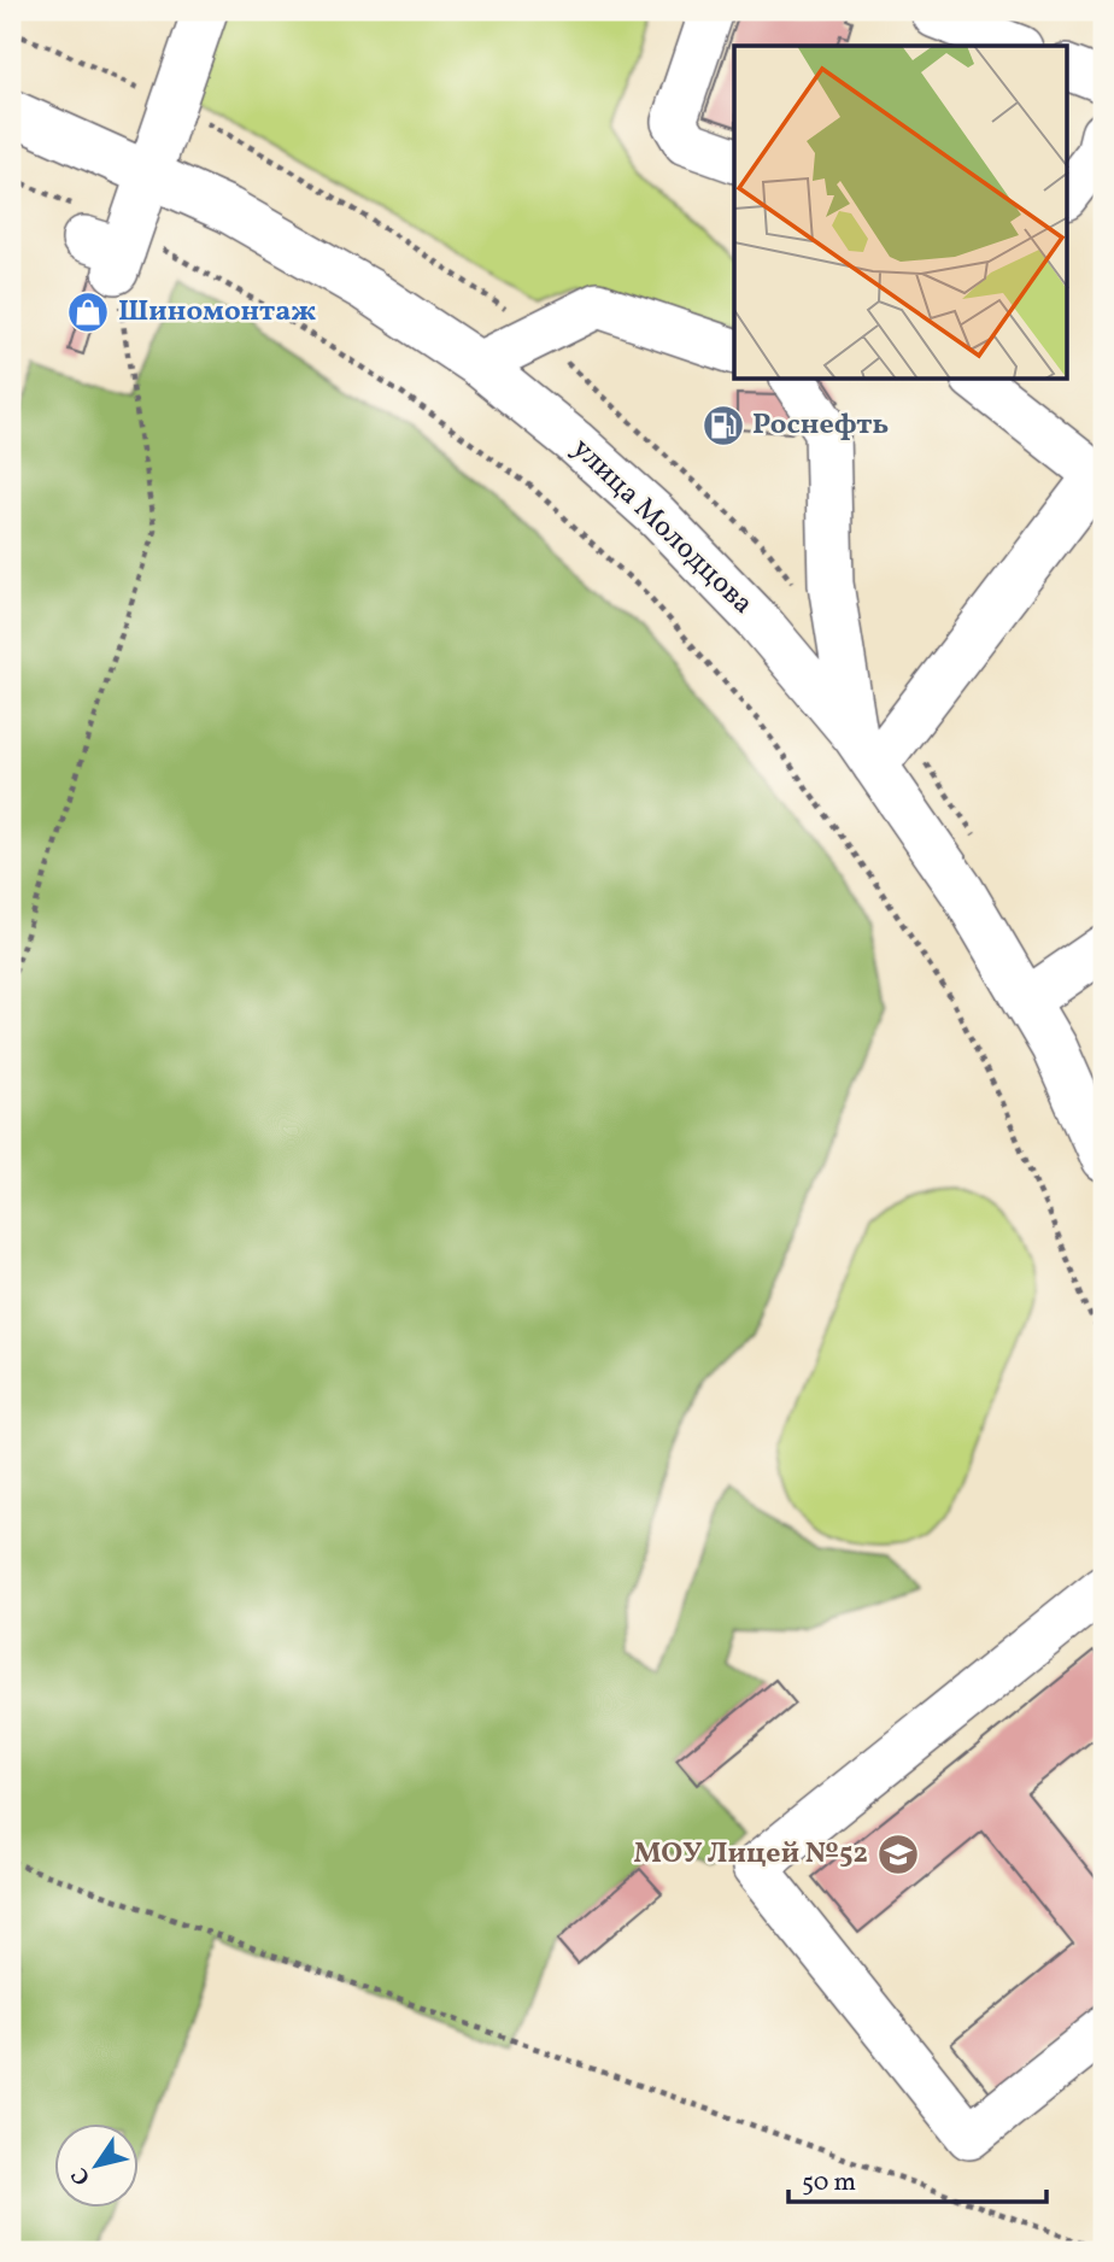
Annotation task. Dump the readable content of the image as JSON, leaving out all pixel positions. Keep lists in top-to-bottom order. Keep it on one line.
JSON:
{"streets":{"street":["улица Молодцова"]},"places":{"shop":["Шиномонтаж"],"fuel station":["Роснефть"],"school or university":["МОУ Лицей №52"]},"scale_bar":"50 m","north":"bottom left"}
